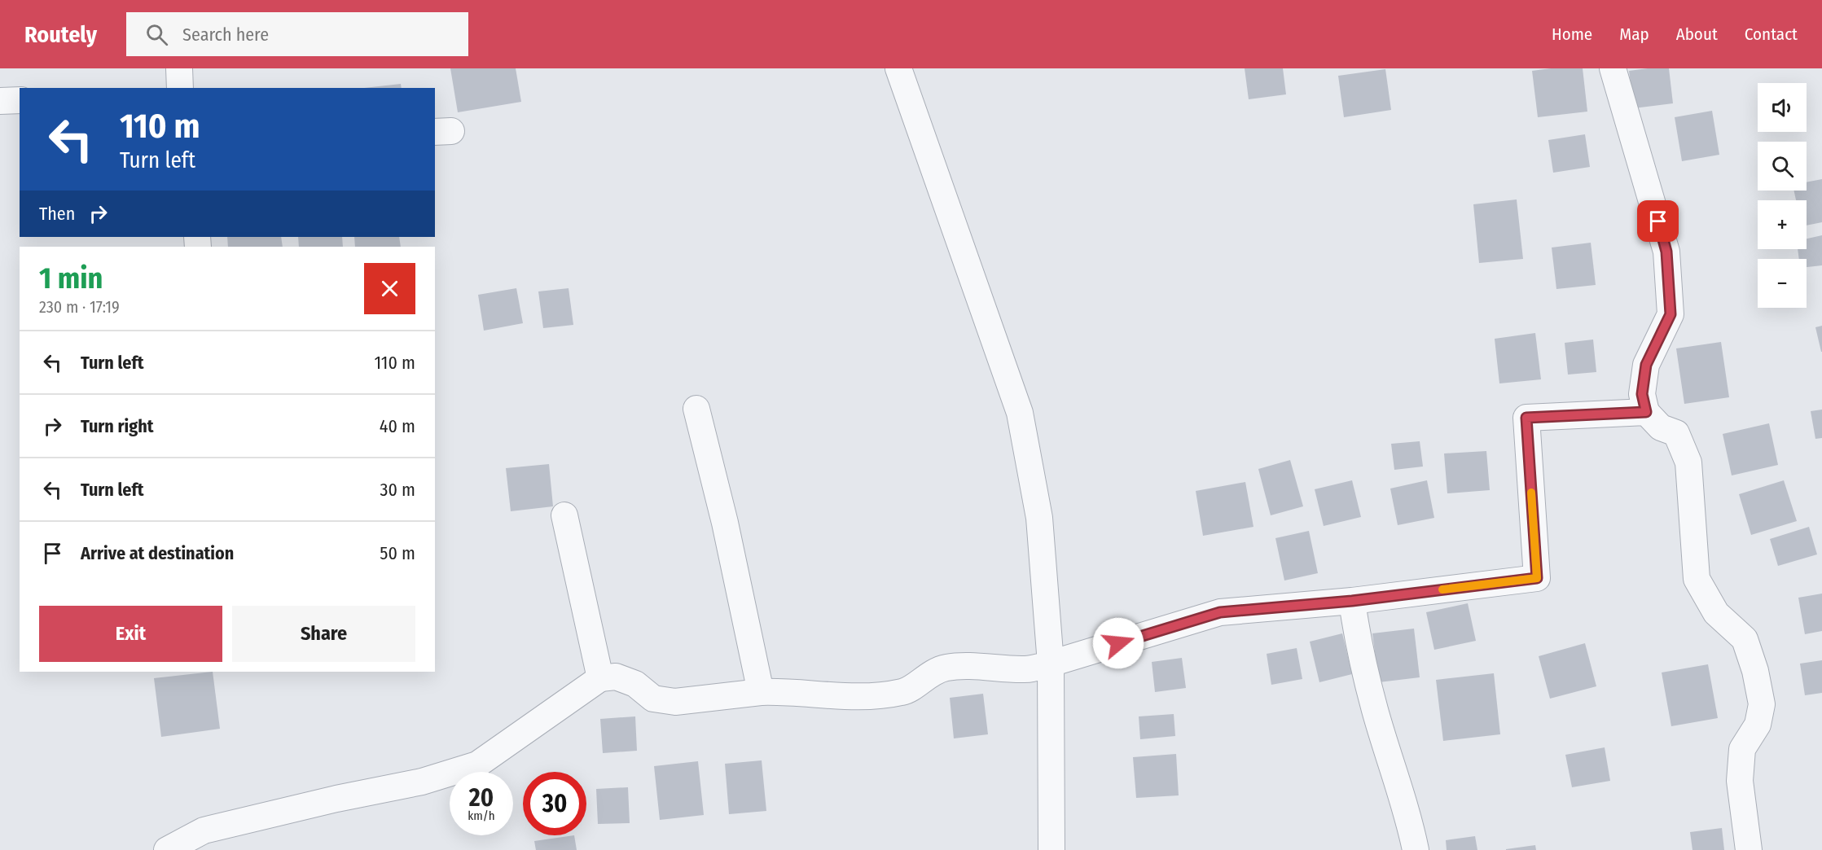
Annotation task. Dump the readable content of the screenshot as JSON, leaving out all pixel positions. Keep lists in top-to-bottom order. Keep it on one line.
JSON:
{"page":{"header":"Routely","search":"Search here","nav":["Home","Map","About","Contact"],"map_buttons":["+","−"],"turn":["110 m","Turn left"],"then":"Then","heading":["1 min","230 m · 17:19"],"list":[{"name":"Turn left","value":"110 m"},{"name":"Turn right","value":"40 m"},{"name":"Turn left","value":"30 m"},{"name":"Arrive at destination","value":"50 m"}],"buttons":["Exit","Share"],"speed":"20 km/h","limit":"30"}}
